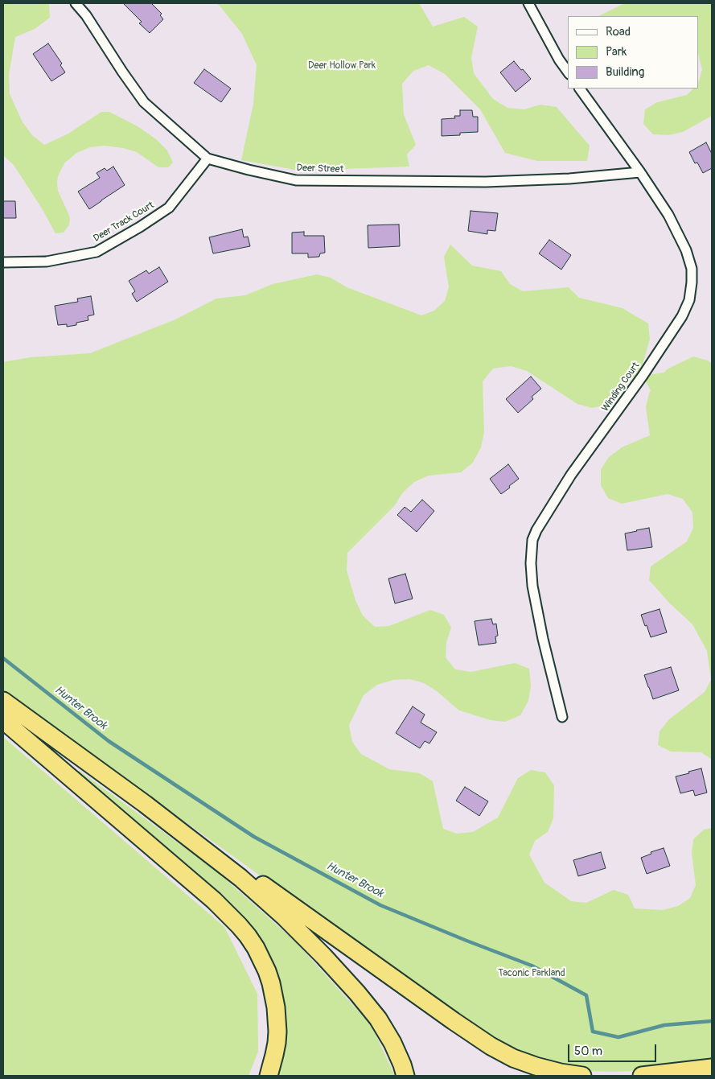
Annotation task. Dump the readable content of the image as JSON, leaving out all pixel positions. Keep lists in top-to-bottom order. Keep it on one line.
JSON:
{"streets":{"street":["Deer Street","Deer Track Court","Winding Court"]},"crossings":[["Deer Street","Deer Track Court"],["Deer Street","Winding Court"]],"water":["Hunter Brook"],"parks":["Deer Hollow Park","Taconic Parkland"],"legend":["Road","Park","Building"],"scale_bar":"50 m"}
